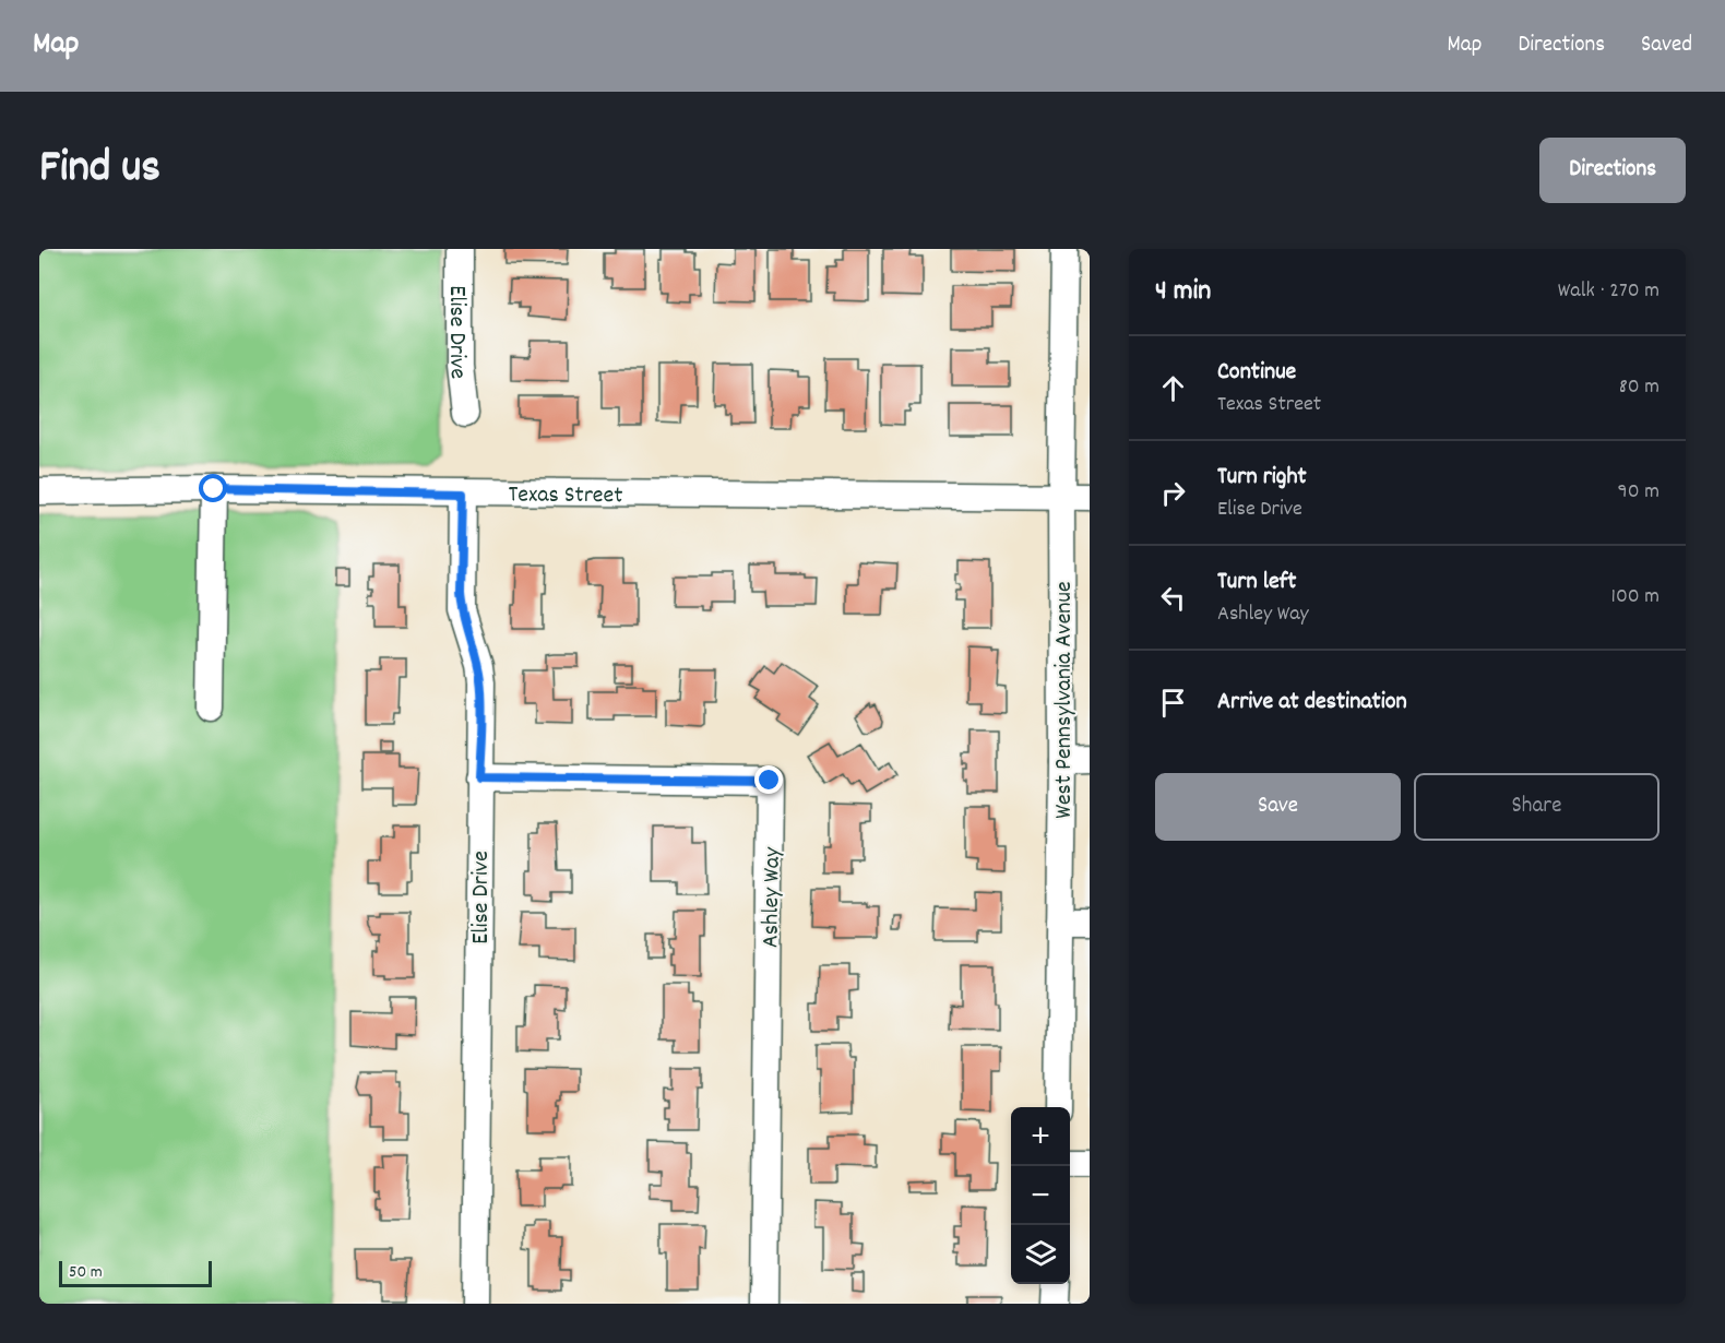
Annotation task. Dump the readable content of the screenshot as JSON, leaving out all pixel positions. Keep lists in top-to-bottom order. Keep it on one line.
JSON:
{"streets":{"street":["Elise Drive","Texas Street","West Pennsylvania Avenue","Ashley Way"]},"crossings":[["Elise Drive","Texas Street"],["Elise Drive","Ashley Way"],["Texas Street","West Pennsylvania Avenue"]],"scale_bar":"50 m","page":{"header":"Map","nav":["Map","Directions","Saved"],"title":"Find us","buttons":["Directions",["Save","Share"]],"heading":["4 min","Walk · 270 m"],"list":[["Continue","Texas Street","80 m"],["Turn right","Elise Drive","90 m"],["Turn left","Ashley Way","100 m"],"Arrive at destination"],"map_buttons":["+","−"],"scale":"50 m"}}
